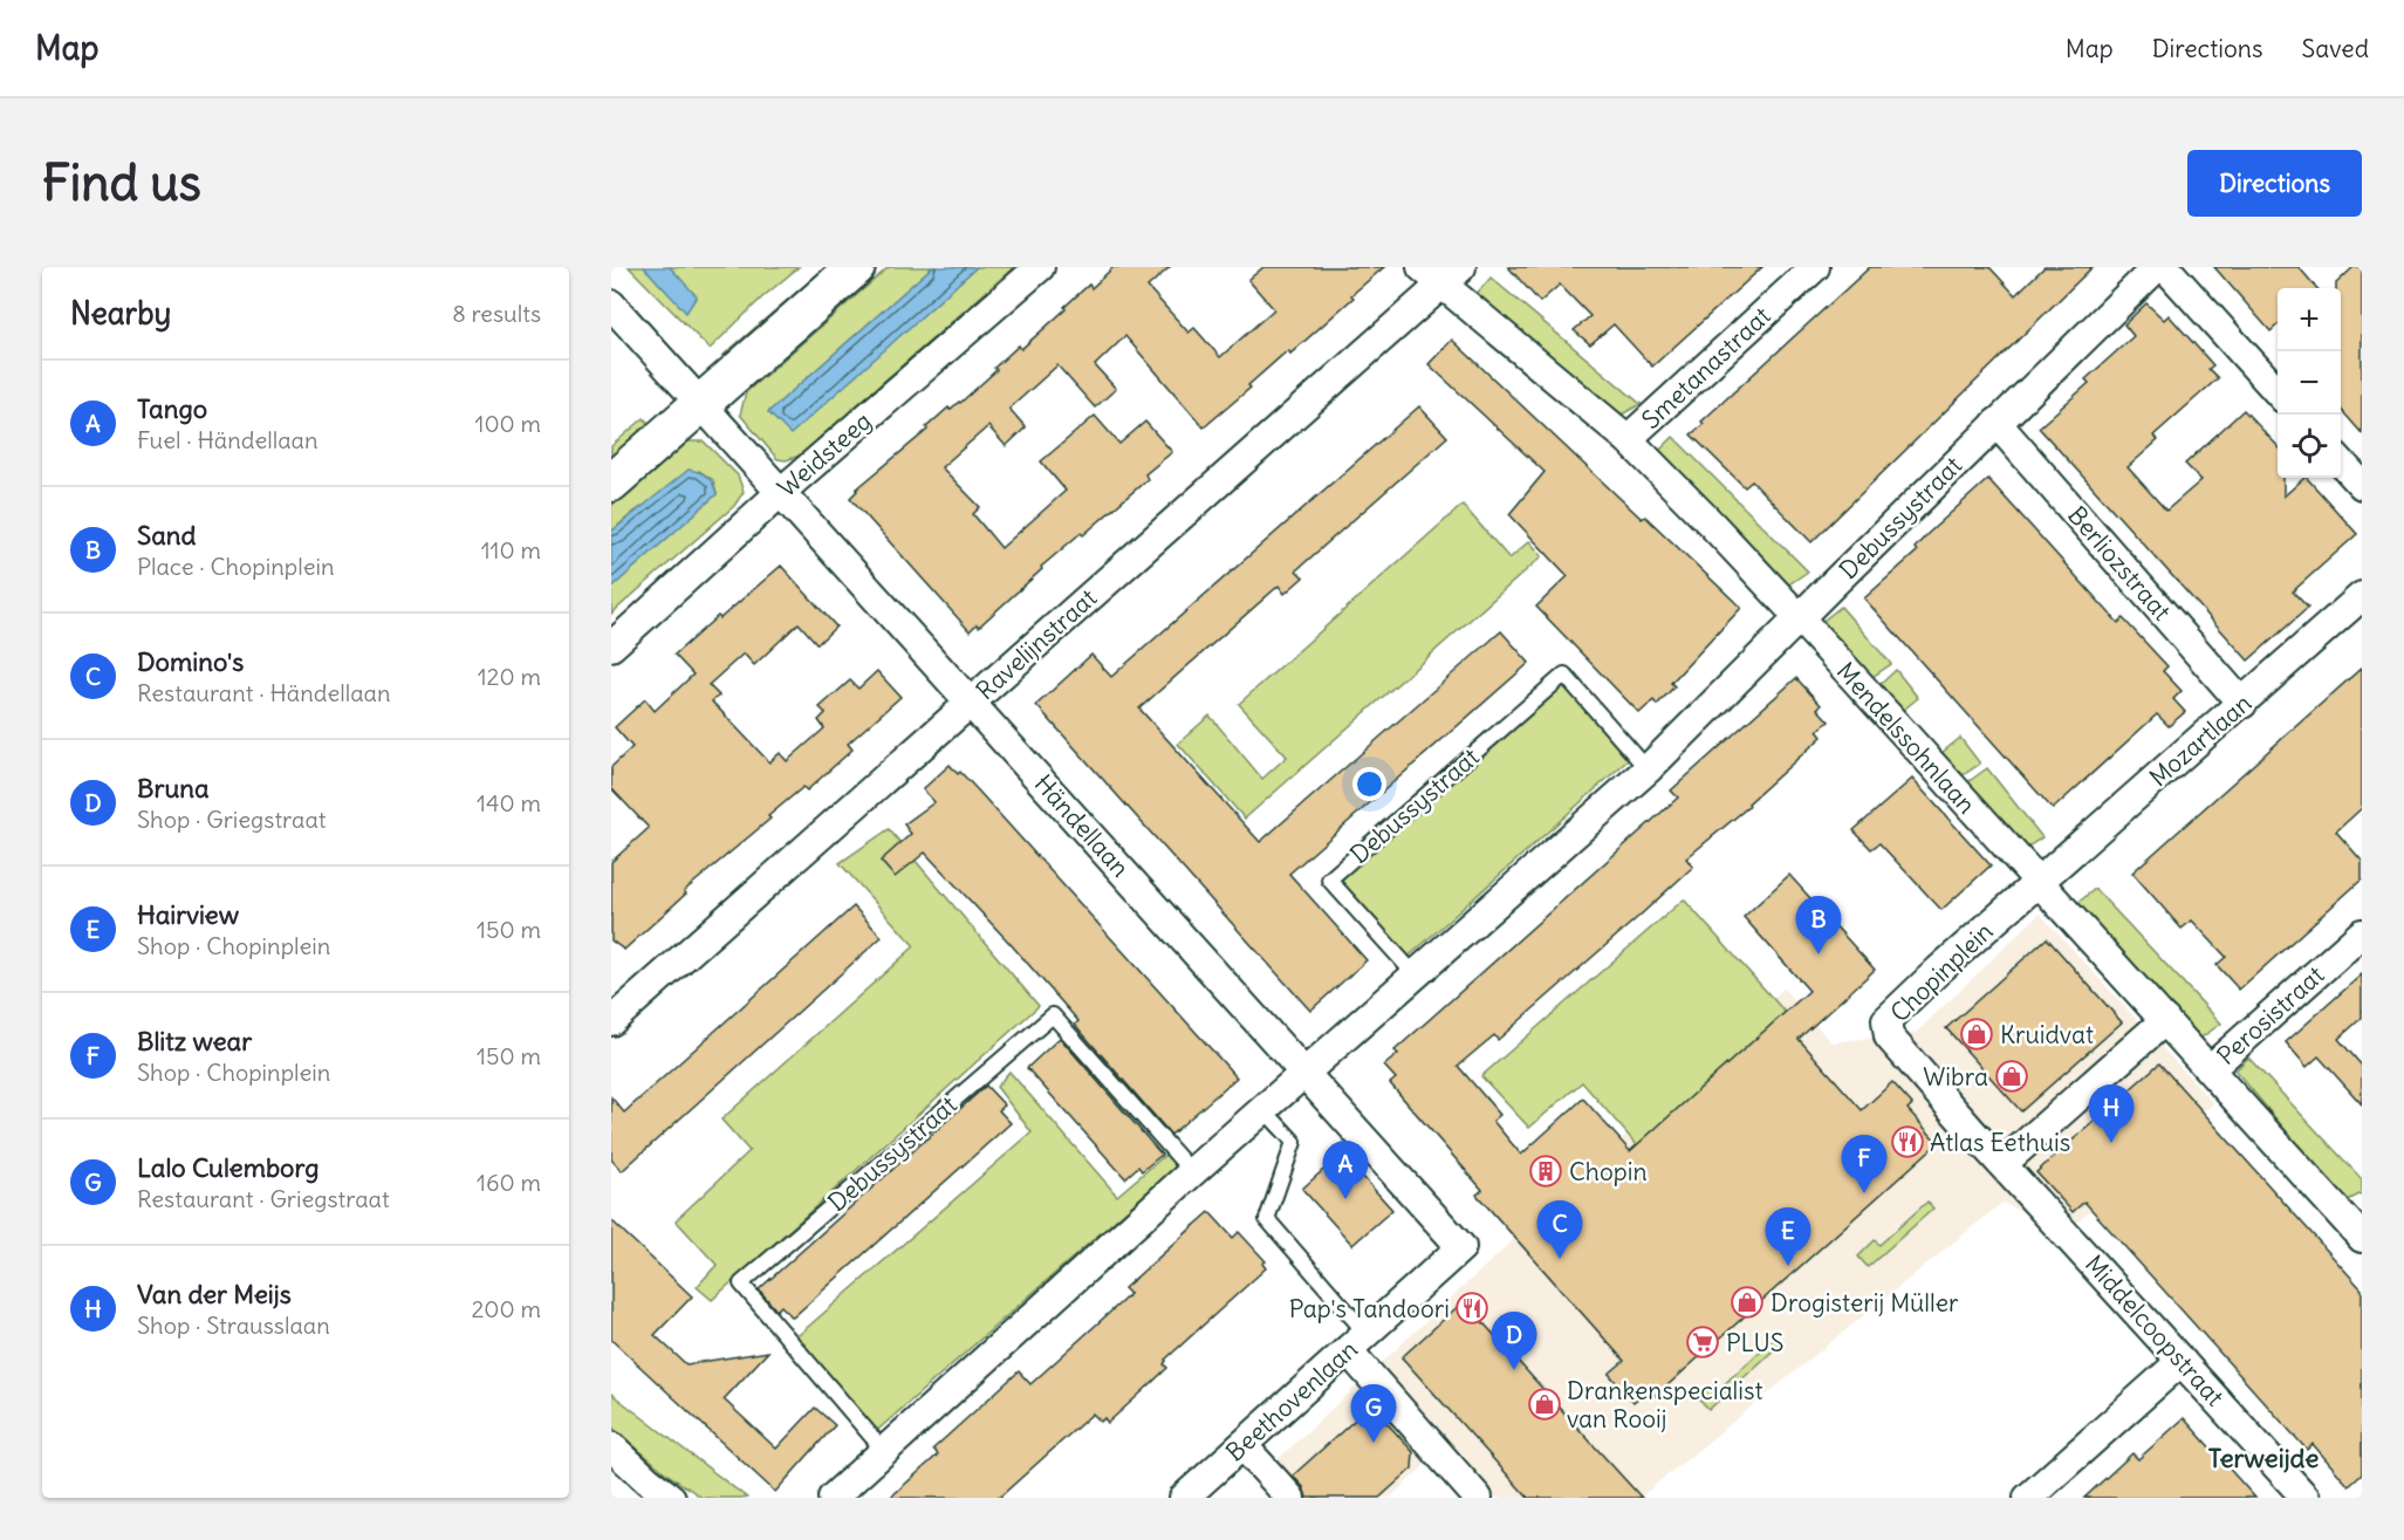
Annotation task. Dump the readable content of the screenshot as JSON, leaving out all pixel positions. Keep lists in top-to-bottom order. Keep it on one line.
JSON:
{"streets":{"street":["Smetanastraat","Weidsteeg","Debussystraat","Berliozstraat","Ravelijnstraat","Mendelssohnlaan","Mozartlaan","Händellaan","Chopinplein","Perosistraat","Middelcoopstraat","Beethovenlaan"]},"crossings":[["Smetanastraat","Mendelssohnlaan"],["Weidsteeg","Händellaan"],["Debussystraat","Berliozstraat"],["Debussystraat","Mendelssohnlaan"],["Debussystraat","Händellaan"],["Berliozstraat","Mozartlaan"],["Ravelijnstraat","Mendelssohnlaan"],["Ravelijnstraat","Händellaan"],["Mendelssohnlaan","Mozartlaan"],["Mendelssohnlaan","Chopinplein"],["Mendelssohnlaan","Perosistraat"],["Mozartlaan","Chopinplein"],["Händellaan","Beethovenlaan"],["Chopinplein","Middelcoopstraat"]],"districts":["Terweijde"],"places":{"shop":["Kruidvat","Wibra","Drogisterij Müller","Drankenspecialist van Rooij"],"restaurant":["Atlas Eethuis","Pap's Tandoori"],"building":["Chopin"],"supermarket":["PLUS"]},"page":{"header":"Map","nav":["Map","Directions","Saved"],"buttons":"Directions","title":"Find us","heading":["Nearby","8 results"],"map_buttons":["+","−"],"list":[{"mark":"A","name":"Tango","note":"Fuel · Händellaan","value":"100 m"},{"mark":"B","name":"Sand","note":"Place · Chopinplein","value":"110 m"},{"mark":"C","name":"Domino's","note":"Restaurant · Händellaan","value":"120 m"},{"mark":"D","name":"Bruna","note":"Shop · Griegstraat","value":"140 m"},{"mark":"E","name":"Hairview","note":"Shop · Chopinplein","value":"150 m"},{"mark":"F","name":"Blitz wear","note":"Shop · Chopinplein","value":"150 m"},{"mark":"G","name":"Lalo Culemborg","note":"Restaurant · Griegstraat","value":"160 m"},{"mark":"H","name":"Van der Meijs","note":"Shop · Strausslaan","value":"200 m"}],"pins":["B","H","F","A","C","E","D","G"]}}
